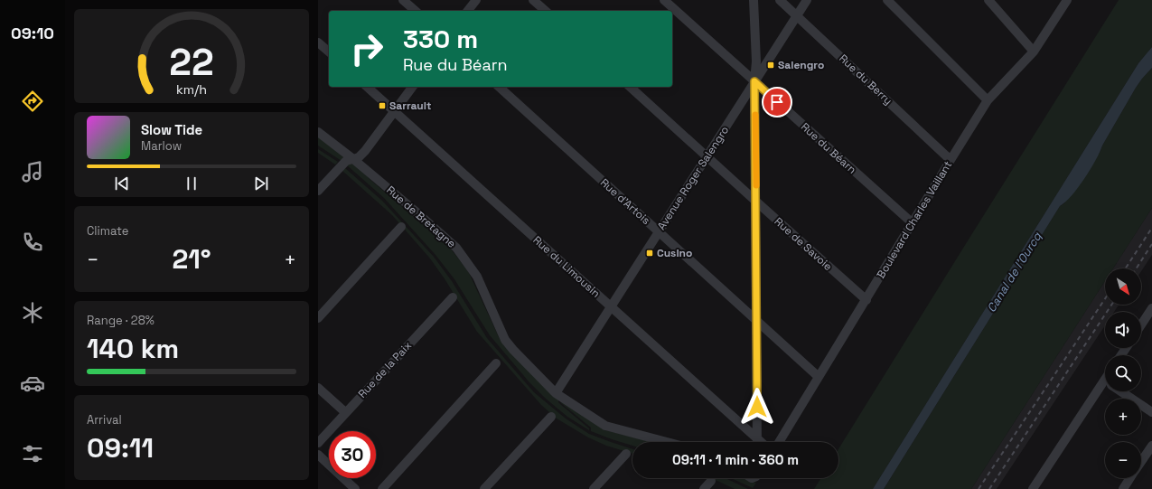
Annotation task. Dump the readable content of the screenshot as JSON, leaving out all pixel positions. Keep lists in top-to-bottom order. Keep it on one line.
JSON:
{"streets":{"street":["Rue du Berry","Rue du Béarn","Avenue Roger Salengro","Rue d'Artois","Rue de Bretagne","Boulevard Charles Vaillant","Rue de Savoie","Rue du Limousin","Rue de la Paix"]},"crossings":[["Rue du Berry","Avenue Roger Salengro"],["Rue du Berry","Boulevard Charles Vaillant"],["Rue du Béarn","Avenue Roger Salengro"],["Rue du Béarn","Boulevard Charles Vaillant"],["Avenue Roger Salengro","Rue d'Artois"],["Avenue Roger Salengro","Rue de Bretagne"],["Avenue Roger Salengro","Rue de Savoie"],["Avenue Roger Salengro","Rue du Limousin"],["Rue d'Artois","Boulevard Charles Vaillant"],["Boulevard Charles Vaillant","Rue de Savoie"]],"water":["Canal de l'Ourcq"],"places":{"transit":["Salengro","Sarrault","Cusino"]},"north":"bottom right","page":{"tabs":"09:10","turn":["330 m","Rue du Béarn"],"song":["Slow Tide","Marlow"],"tile":["Climate",["Range · 28%","140 km"],["Arrival","09:11"]],"heat":["−","21°","+"],"map_buttons":["+","−"],"limit":"30","trip":"09:11 · 1 min · 360 m","gauge":["22","km/h"]}}
